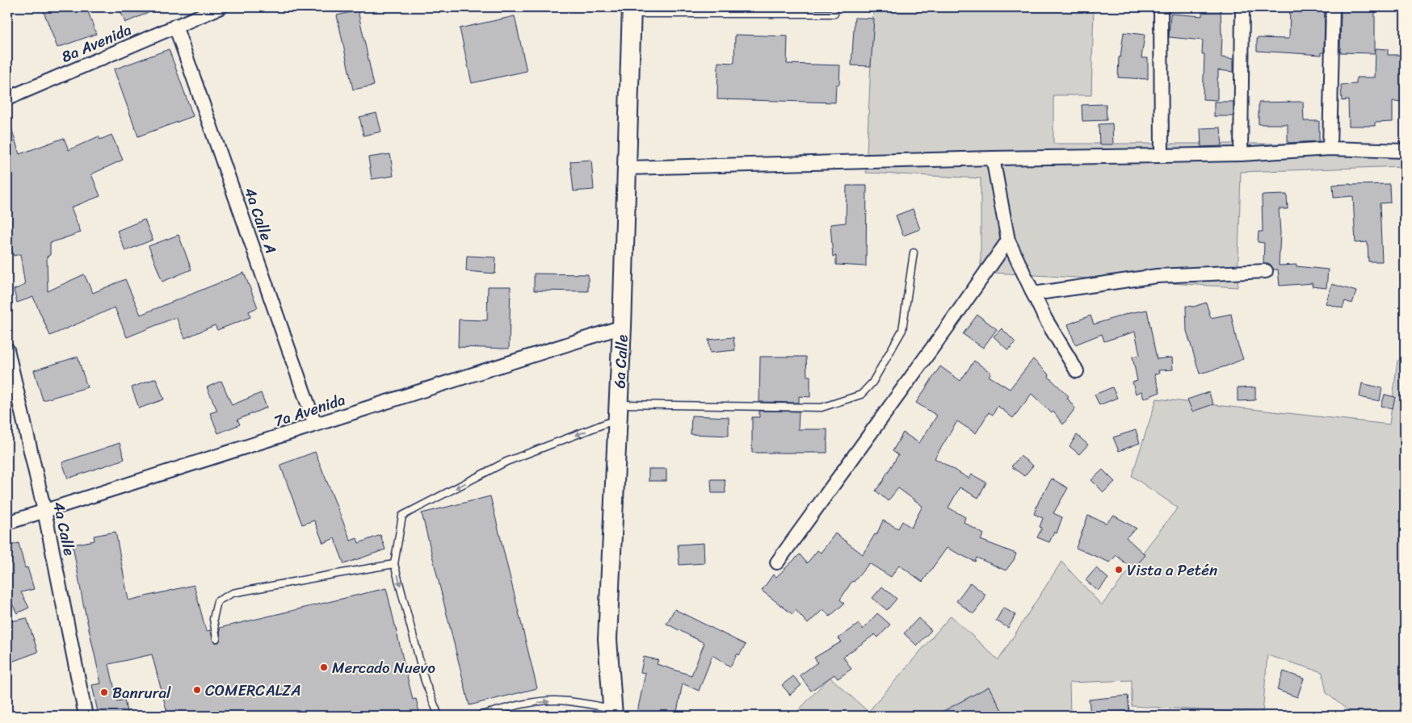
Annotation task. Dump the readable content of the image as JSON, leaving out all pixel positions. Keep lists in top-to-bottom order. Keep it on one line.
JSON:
{"streets":{"main road":["6a Calle"],"street":["8a Avenida","4a Calle A","7a Avenida","4a Calle"]},"crossings":[["8a Avenida","4a Calle A"],["4a Calle A","7a Avenida"],["6a Calle","7a Avenida"],["7a Avenida","4a Calle"]],"places":["Vista a Petén","Mercado Nuevo","COMERCALZA","Banrural"]}
